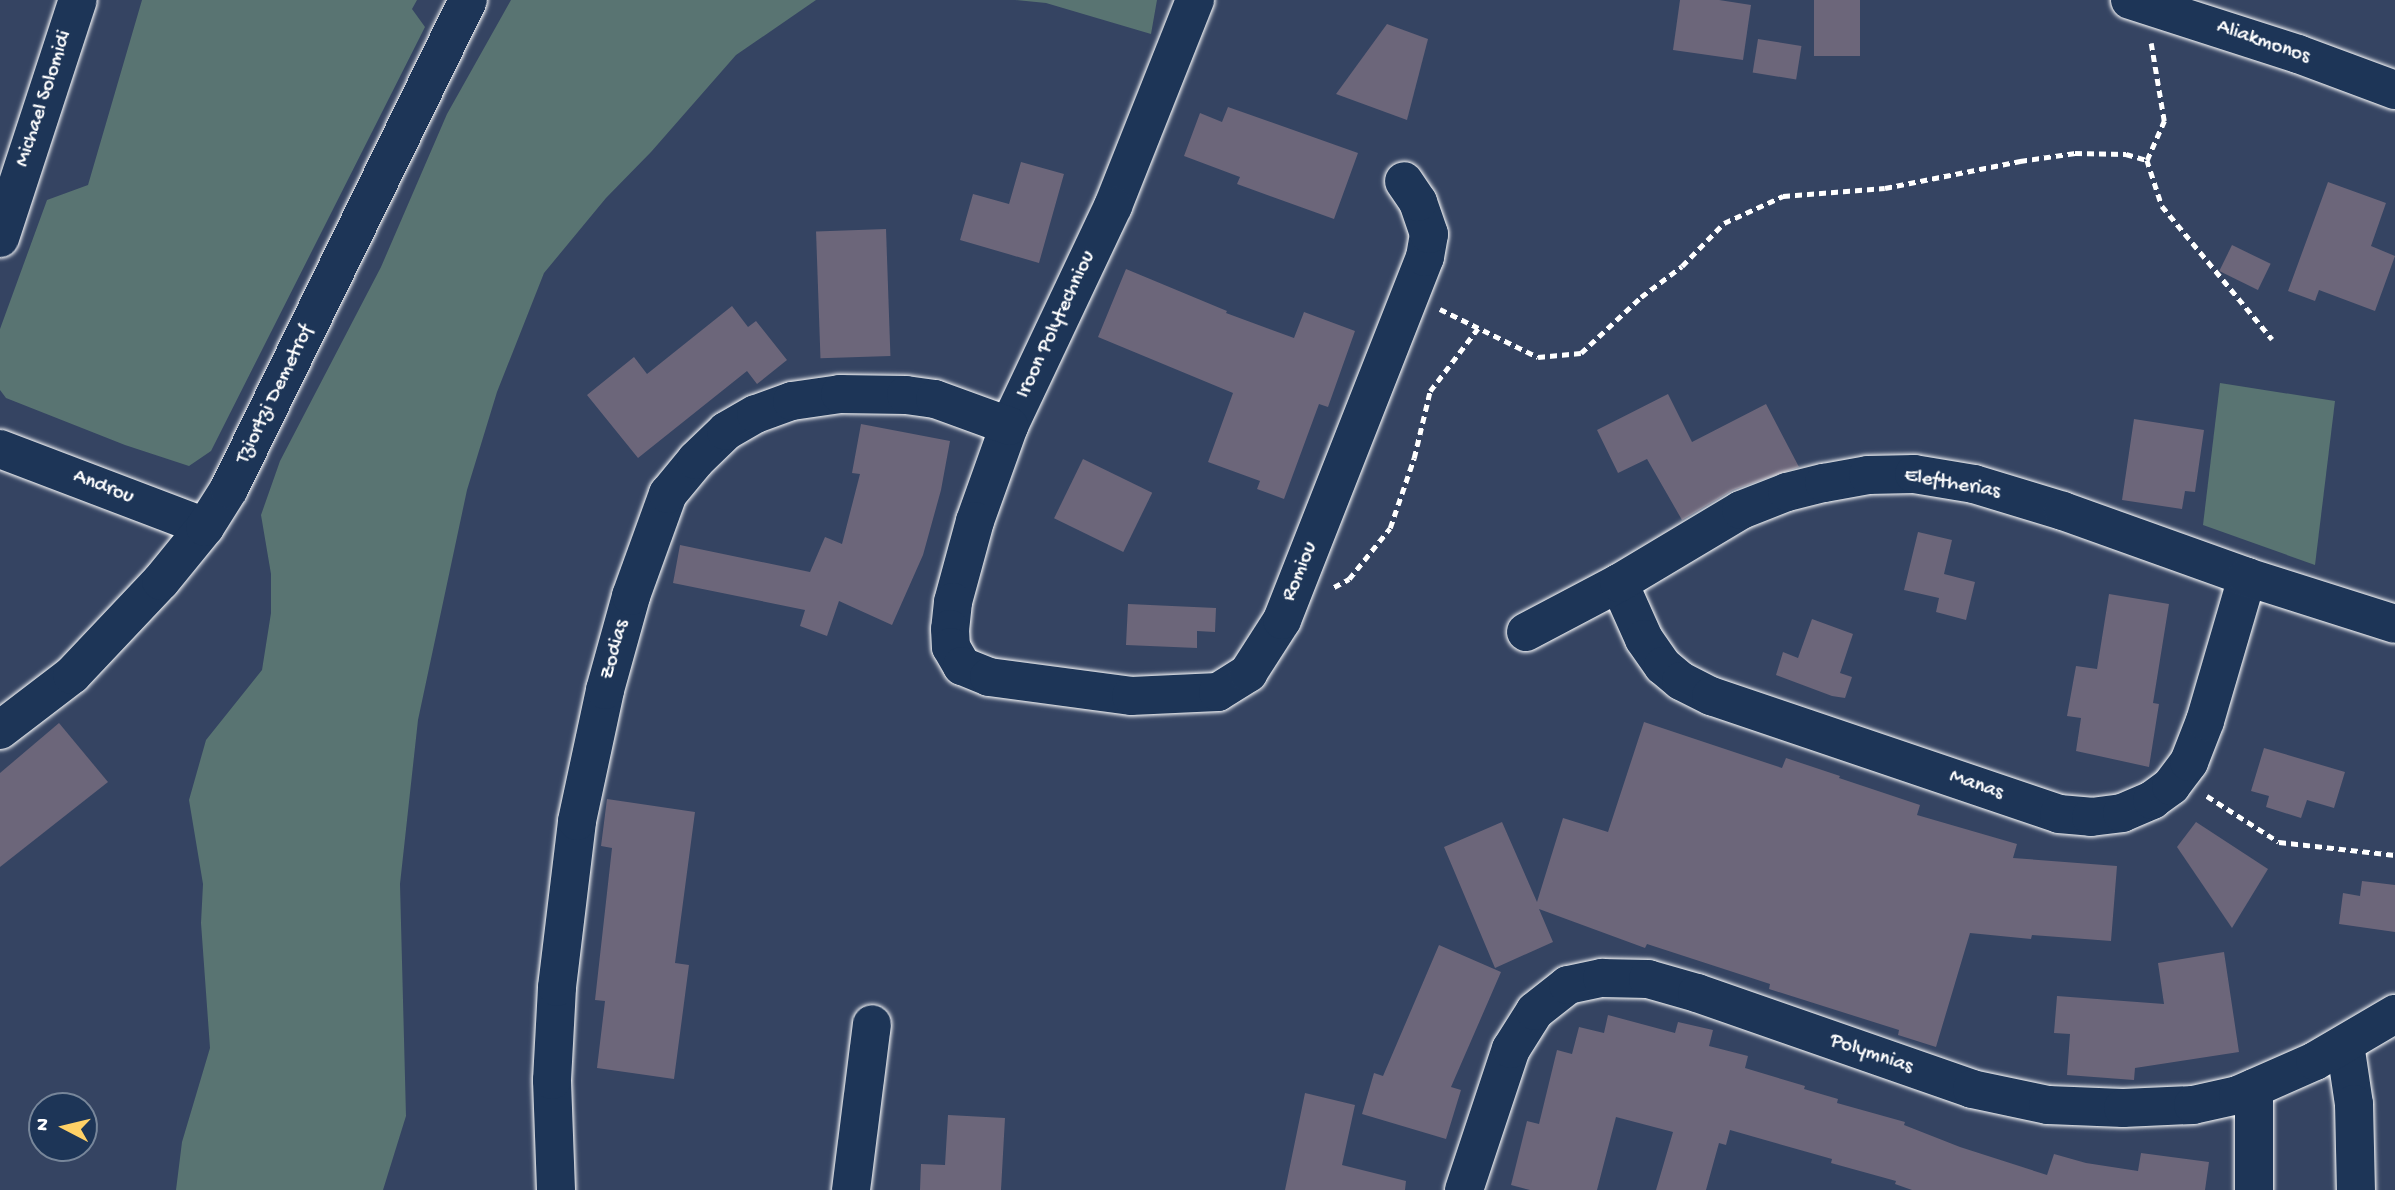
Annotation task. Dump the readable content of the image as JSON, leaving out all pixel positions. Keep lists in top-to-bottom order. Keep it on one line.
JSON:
{"streets":{"street":["Aliakmonos","Michael Solomidi","Iroon Polytechniou","Tziortzi Demetrof","Eleftherias","Androu","Romiou","Zodias","Manas","Polymnias"]},"crossings":[["Iroon Polytechniou","Romiou"],["Iroon Polytechniou","Zodias"],["Tziortzi Demetrof","Androu"],["Eleftherias","Manas"]],"north":"left"}
